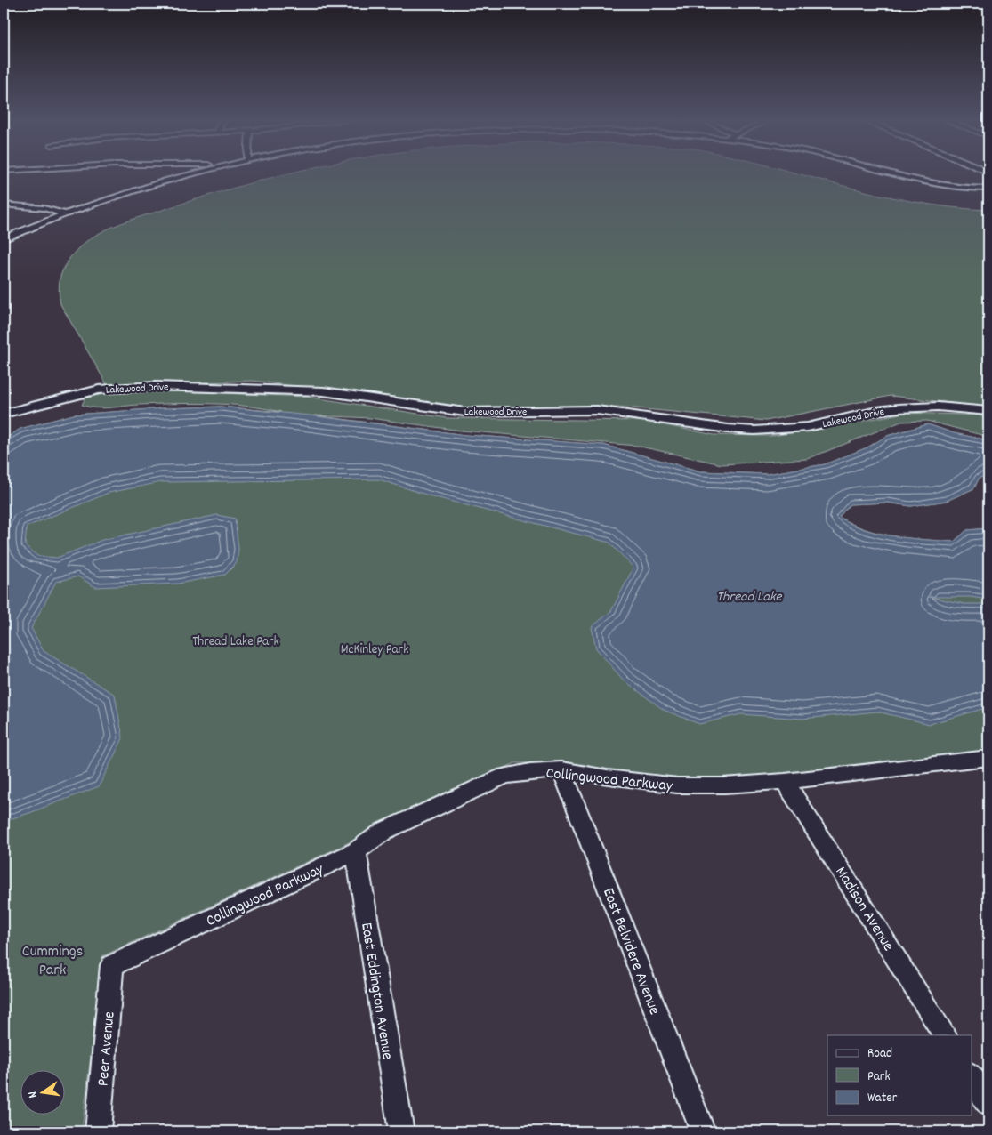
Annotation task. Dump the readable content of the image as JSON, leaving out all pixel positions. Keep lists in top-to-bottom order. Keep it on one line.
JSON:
{"streets":{"street":["Lakewood Drive","Collingwood Parkway","Madison Avenue","East Belvidere Avenue","East Eddington Avenue","Peer Avenue"]},"crossings":[["Collingwood Parkway","Madison Avenue"],["Collingwood Parkway","East Belvidere Avenue"],["Collingwood Parkway","East Eddington Avenue"],["Collingwood Parkway","Peer Avenue"]],"water":["Thread Lake"],"parks":["Thread Lake Park","McKinley Park","Cummings Park"],"legend":["Road","Park","Water"],"north":"left"}
